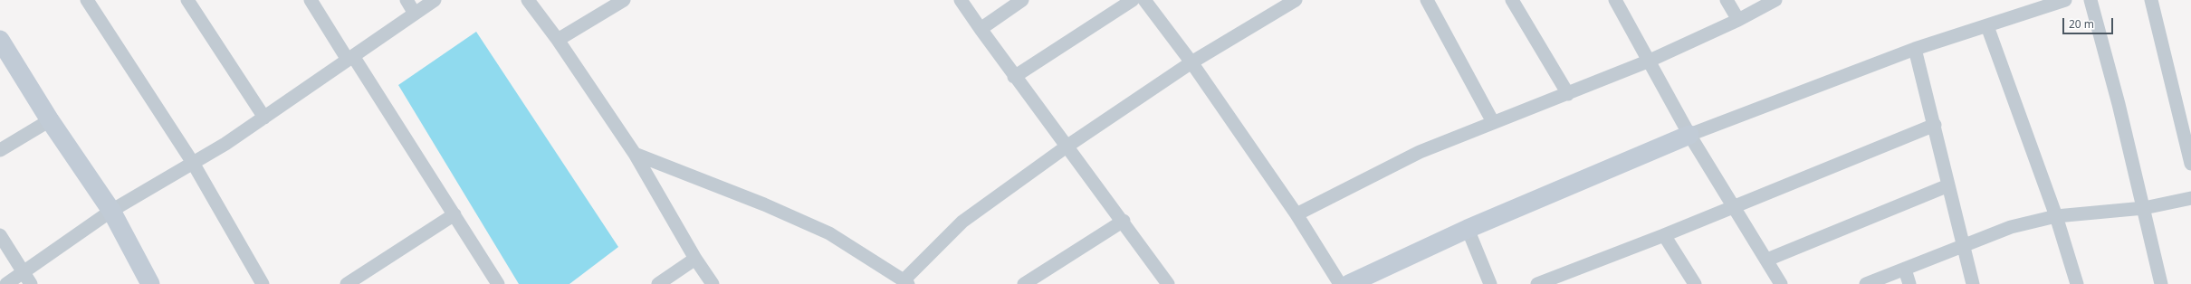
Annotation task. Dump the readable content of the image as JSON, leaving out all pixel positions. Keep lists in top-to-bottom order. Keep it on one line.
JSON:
{"scale_bar":"20 m"}
